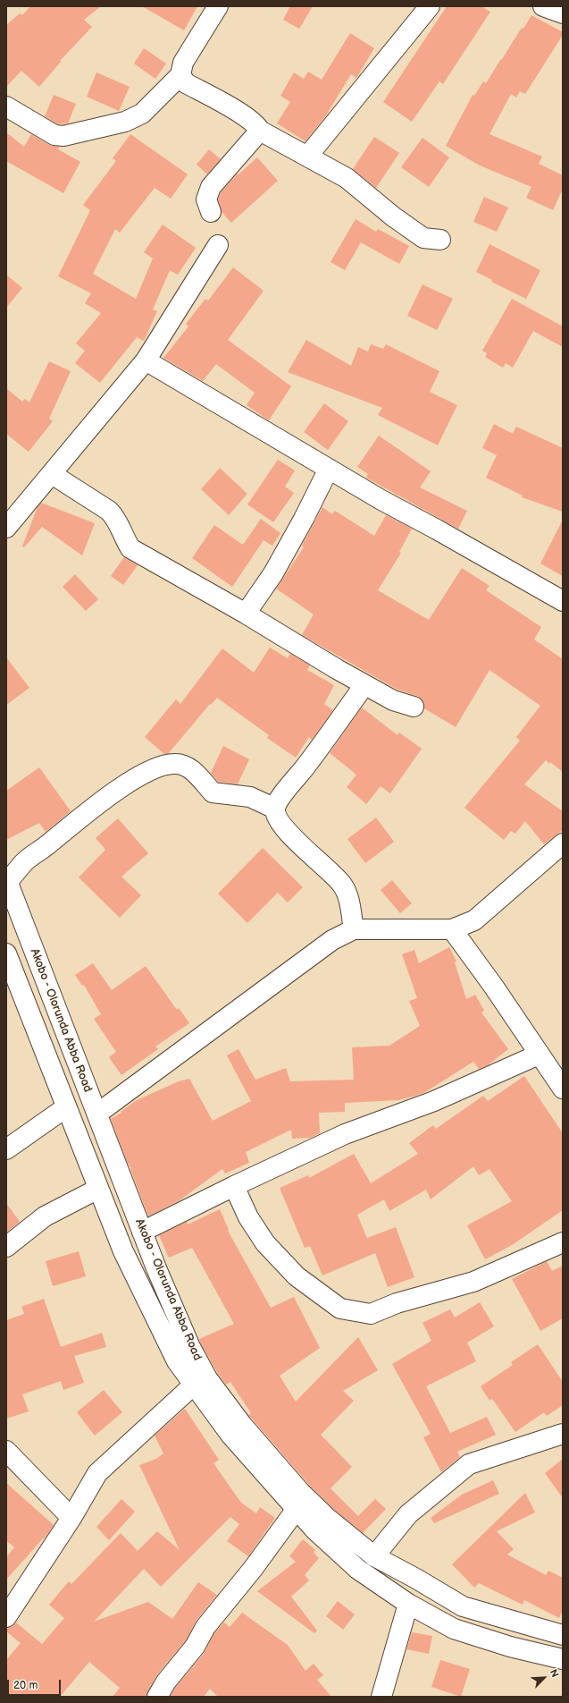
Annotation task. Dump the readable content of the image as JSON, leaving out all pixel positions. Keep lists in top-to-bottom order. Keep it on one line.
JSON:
{"streets":{"street":["Akobo - Olorunda Abba Road"]},"scale_bar":"20 m","north":"top right"}
